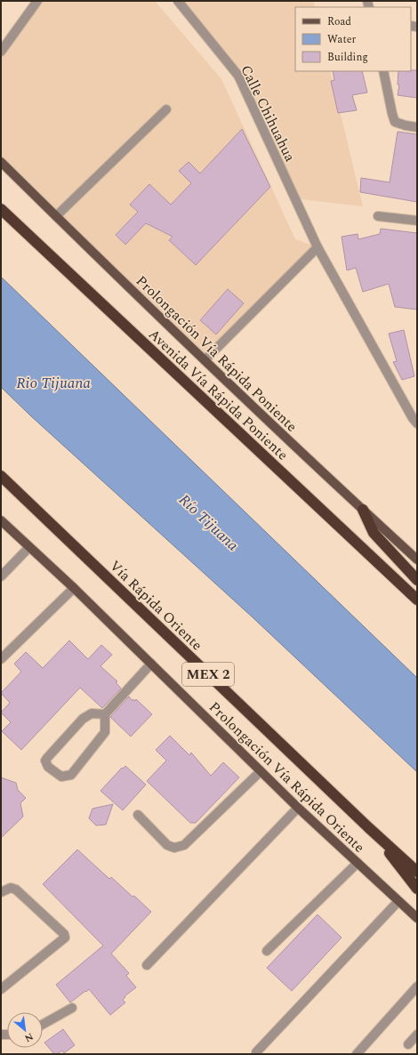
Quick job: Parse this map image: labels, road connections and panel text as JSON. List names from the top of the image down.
{
  "streets": {
    "highway": ["Avenida Vía Rápida Poniente", "Vía Rápida Oriente", "MEX 2"],
    "main road": ["Prolongación Vía Rápida Poniente", "Prolongación Vía Rápida Oriente"],
    "street": ["Calle Chihuahua"]
  },
  "water": ["Rio Tijuana", "Río Tijuana"],
  "legend": ["Road", "Water", "Building"],
  "north": "bottom right"
}
